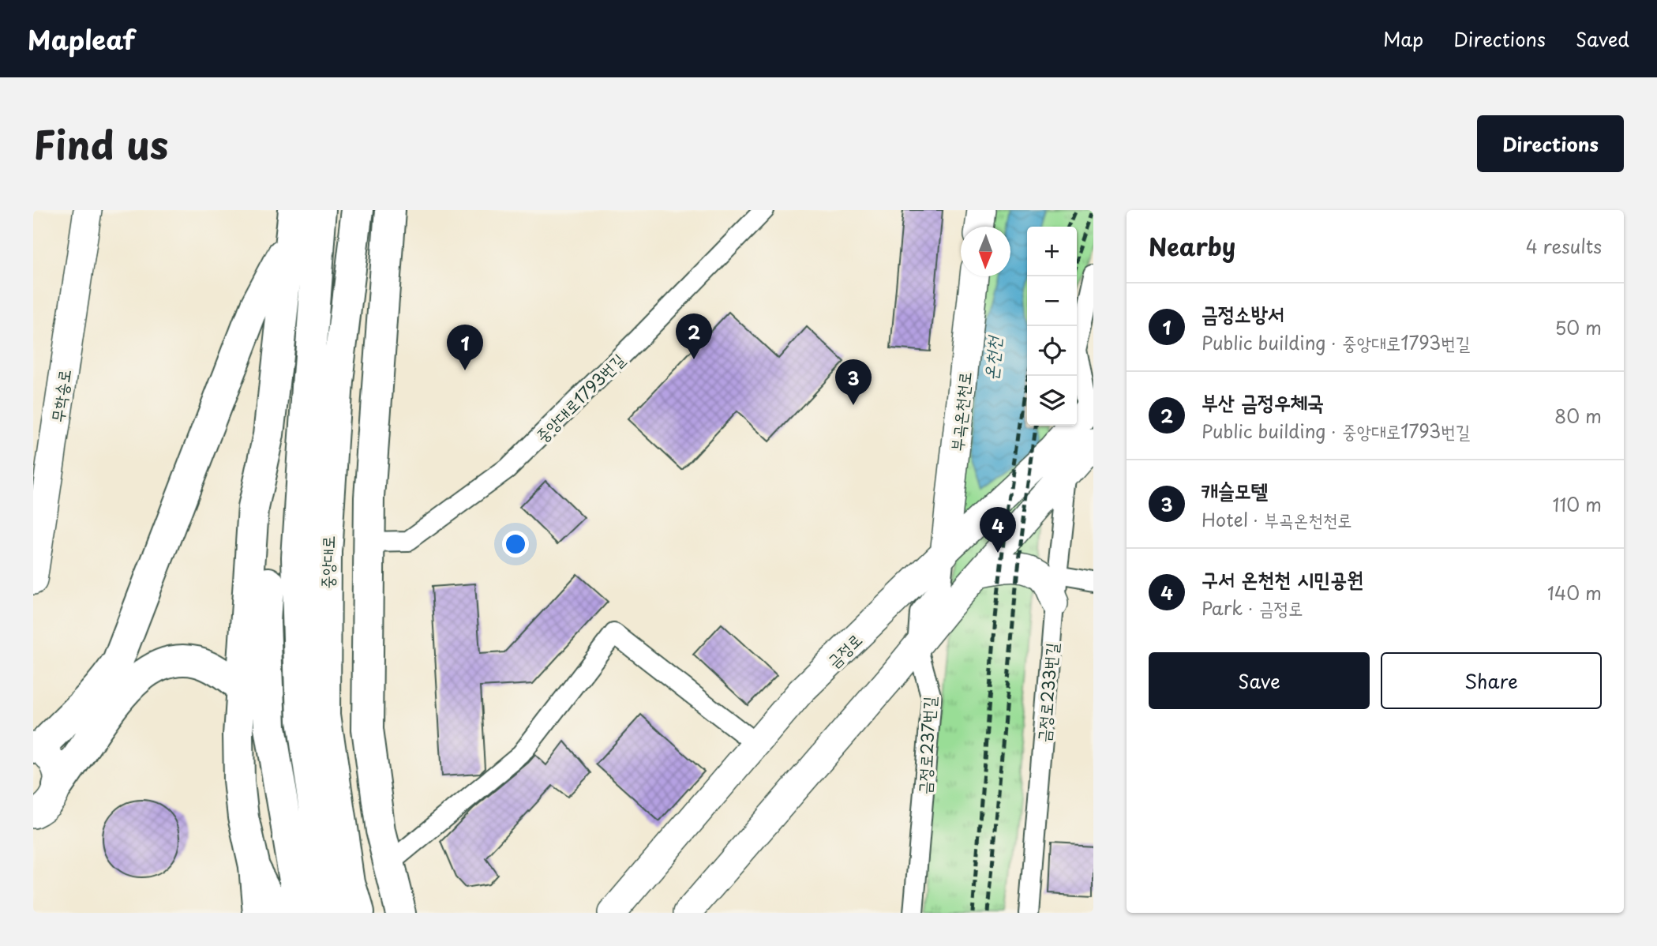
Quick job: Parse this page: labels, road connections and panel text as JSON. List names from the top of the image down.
{
  "streets": {
    "main road": [
      "무학송로",
      "부곡온천천로",
      "중앙대로",
      "금정로"
    ],
    "street": ["중앙대로1793번길", "금정로233번길", "금정로237번길"]
  },
  "crossings": [
    ["부곡온천천로", "금정로"],
    ["부곡온천천로", "금정로237번길"],
    ["금정로", "금정로233번길"],
    ["금정로", "금정로237번길"]
  ],
  "water": ["온천천"],
  "north": "bottom",
  "page": {
    "header": "Mapleaf",
    "nav": ["Map", "Directions", "Saved"],
    "title": "Find us",
    "buttons": [
      "Directions",
      ["Save", "Share"]
    ],
    "heading": ["Nearby", "4 results"],
    "map_buttons": ["+", "−"],
    "list": [
      {
        "mark": "1",
        "name": "금정소방서",
        "note": "Public building · 중앙대로1793번길",
        "value": "50 m"
      },
      {
        "mark": "2",
        "name": "부산 금정우체국",
        "note": "Public building · 중앙대로1793번길",
        "value": "80 m"
      },
      {
        "mark": "3",
        "name": "캐슬모텔",
        "note": "Hotel · 부곡온천천로",
        "value": "110 m"
      },
      {
        "mark": "4",
        "name": "구서 온천천 시민공원",
        "note": "Park · 금정로",
        "value": "140 m"
      }
    ],
    "pins": [
      "2",
      "1",
      "3",
      "4"
    ]
  }
}
